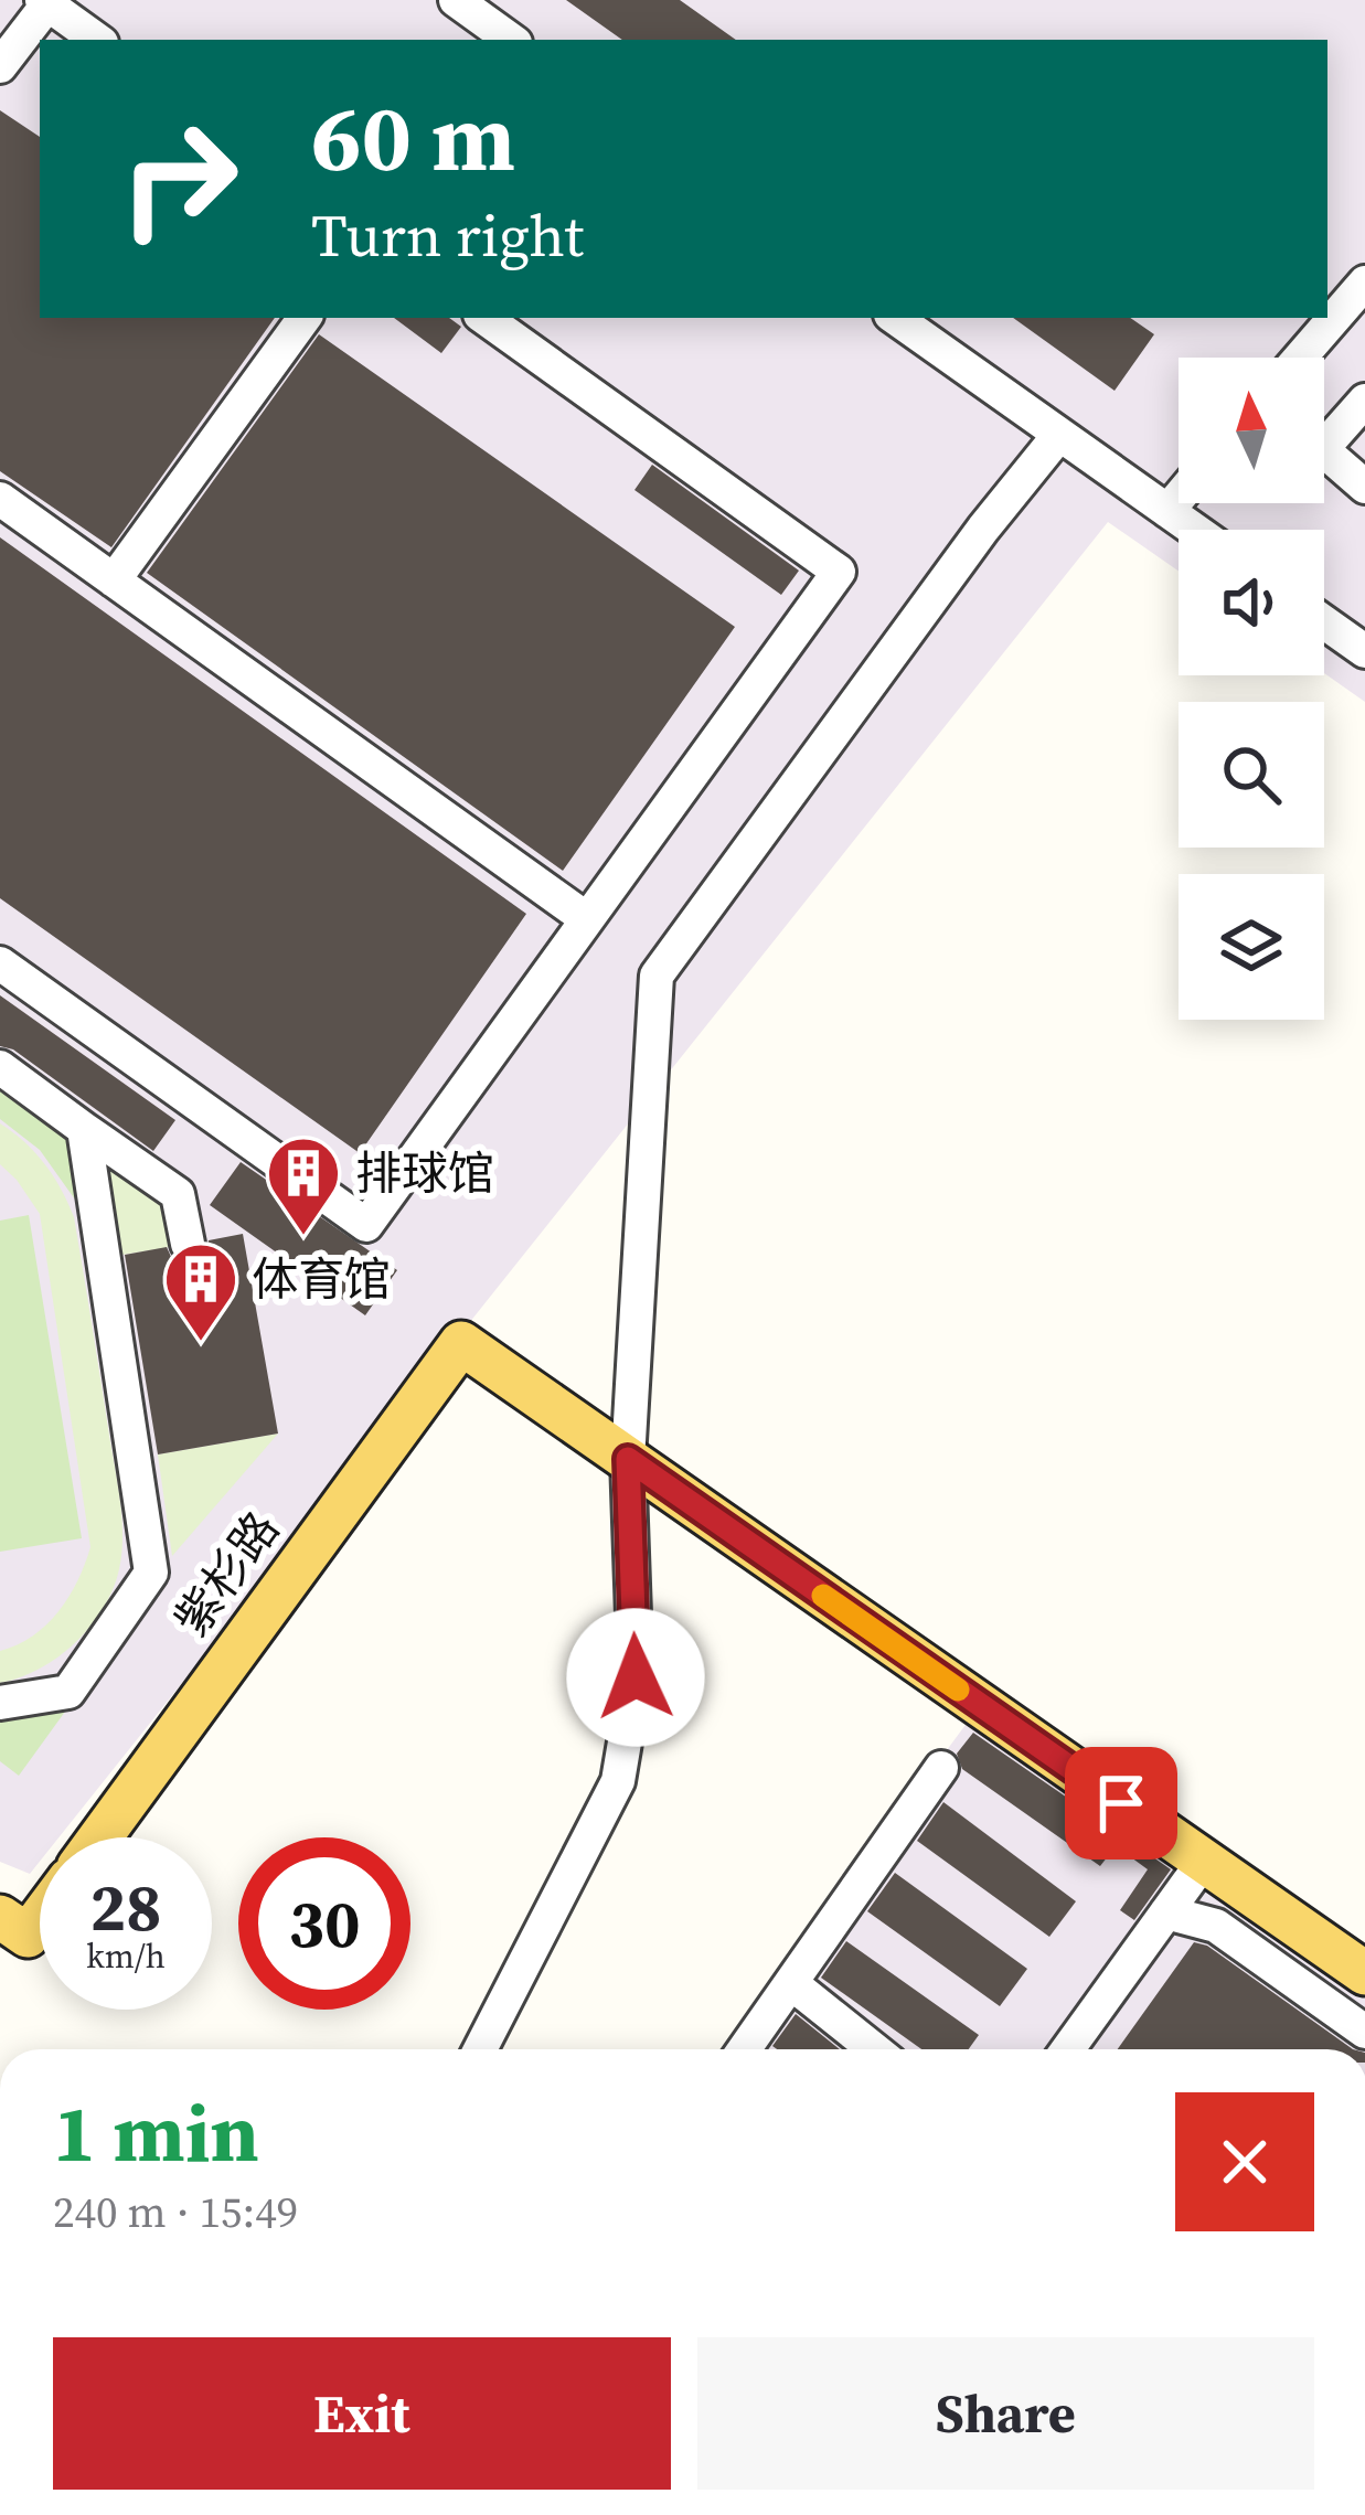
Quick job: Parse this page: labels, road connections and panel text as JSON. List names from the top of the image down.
{
  "streets": {
    "main road": ["紫杉路"]
  },
  "places": {
    "building": ["排球馆", "体育馆"]
  },
  "north": "top",
  "page": {
    "turn": ["60 m", "Turn right"],
    "speed": "28 km/h",
    "limit": "30",
    "heading": ["1 min", "240 m · 15:49"],
    "buttons": ["Exit", "Share"]
  }
}
